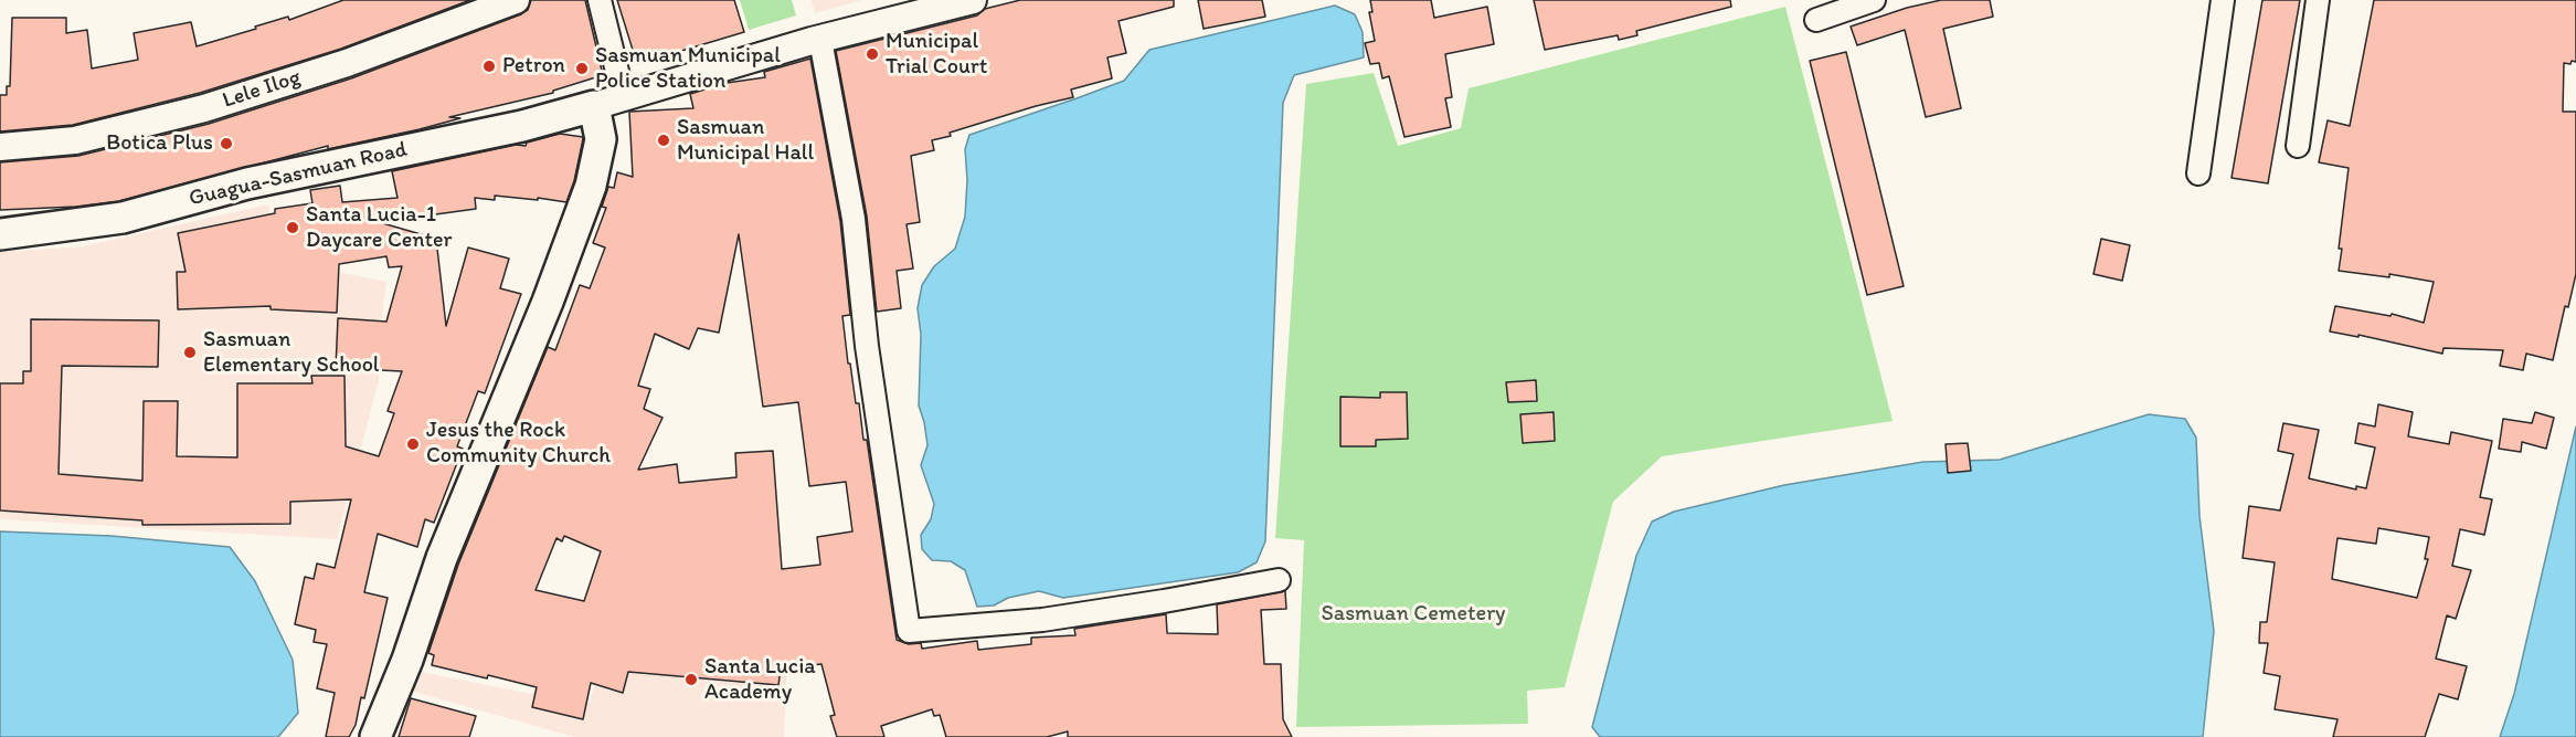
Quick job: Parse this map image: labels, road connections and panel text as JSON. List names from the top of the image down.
{
  "streets": {
    "main road": ["Guagua-Sasmuan Road"],
    "street": ["Lele Ilog"]
  },
  "parks": ["Sasmuan Cemetery"],
  "places": [
    "Municipal Trial Court",
    "Petron",
    "Sasmuan Municipal Police Station",
    "Sasmuan Municipal Hall",
    "Botica Plus",
    "Santa Lucia-1 Daycare Center",
    "Sasmuan Elementary School",
    "Jesus the Rock Community Church",
    "Santa Lucia Academy"
  ]
}
